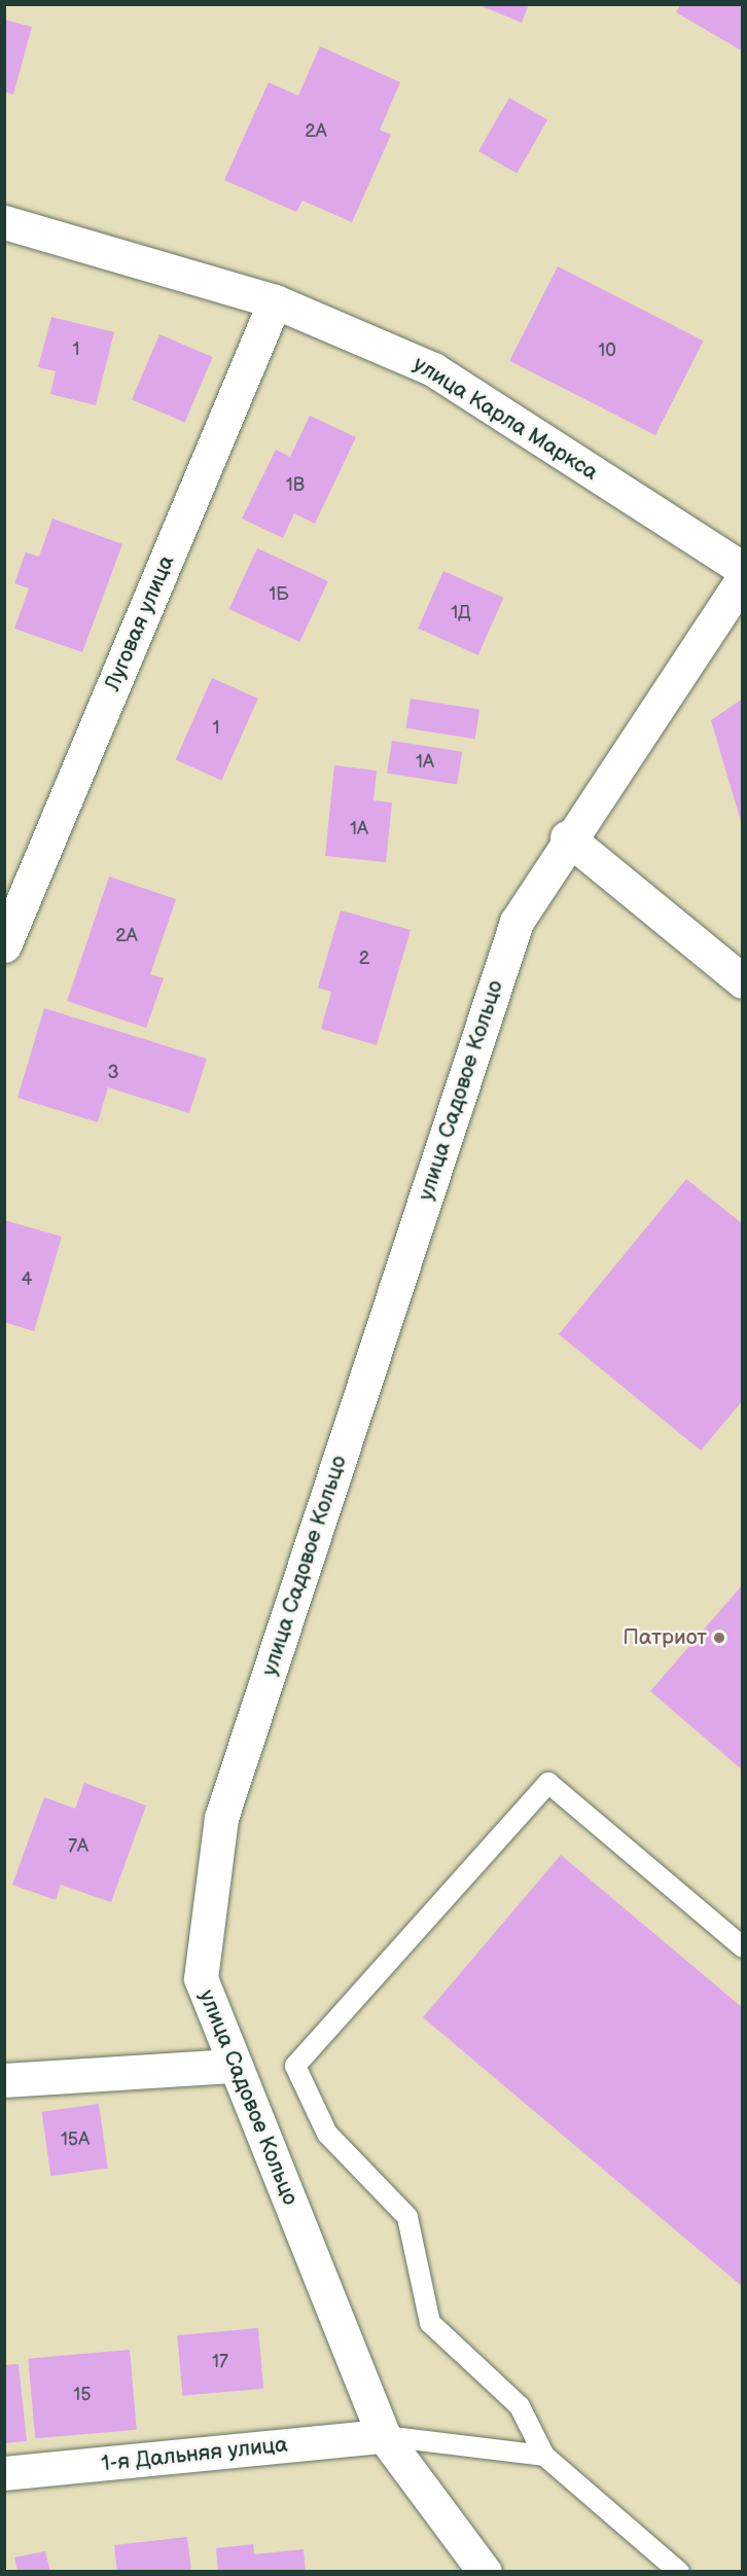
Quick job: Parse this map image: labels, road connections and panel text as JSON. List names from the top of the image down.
{
  "streets": {
    "street": [
      "улица Карла Маркса",
      "Луговая улица",
      "улица Садовое Кольцо",
      "1-я Дальняя улица"
    ]
  },
  "crossings": [
    ["улица Карла Маркса", "Луговая улица"],
    ["улица Садовое Кольцо", "1-я Дальняя улица"]
  ],
  "places": ["Патриот"],
  "house_numbers": [
    "2А",
    "1",
    "10",
    "1В",
    "1Б",
    "1Д",
    "1",
    "1А",
    "1А",
    "2А",
    "2",
    "3",
    "4",
    "7А",
    "15А",
    "17",
    "15"
  ]
}
